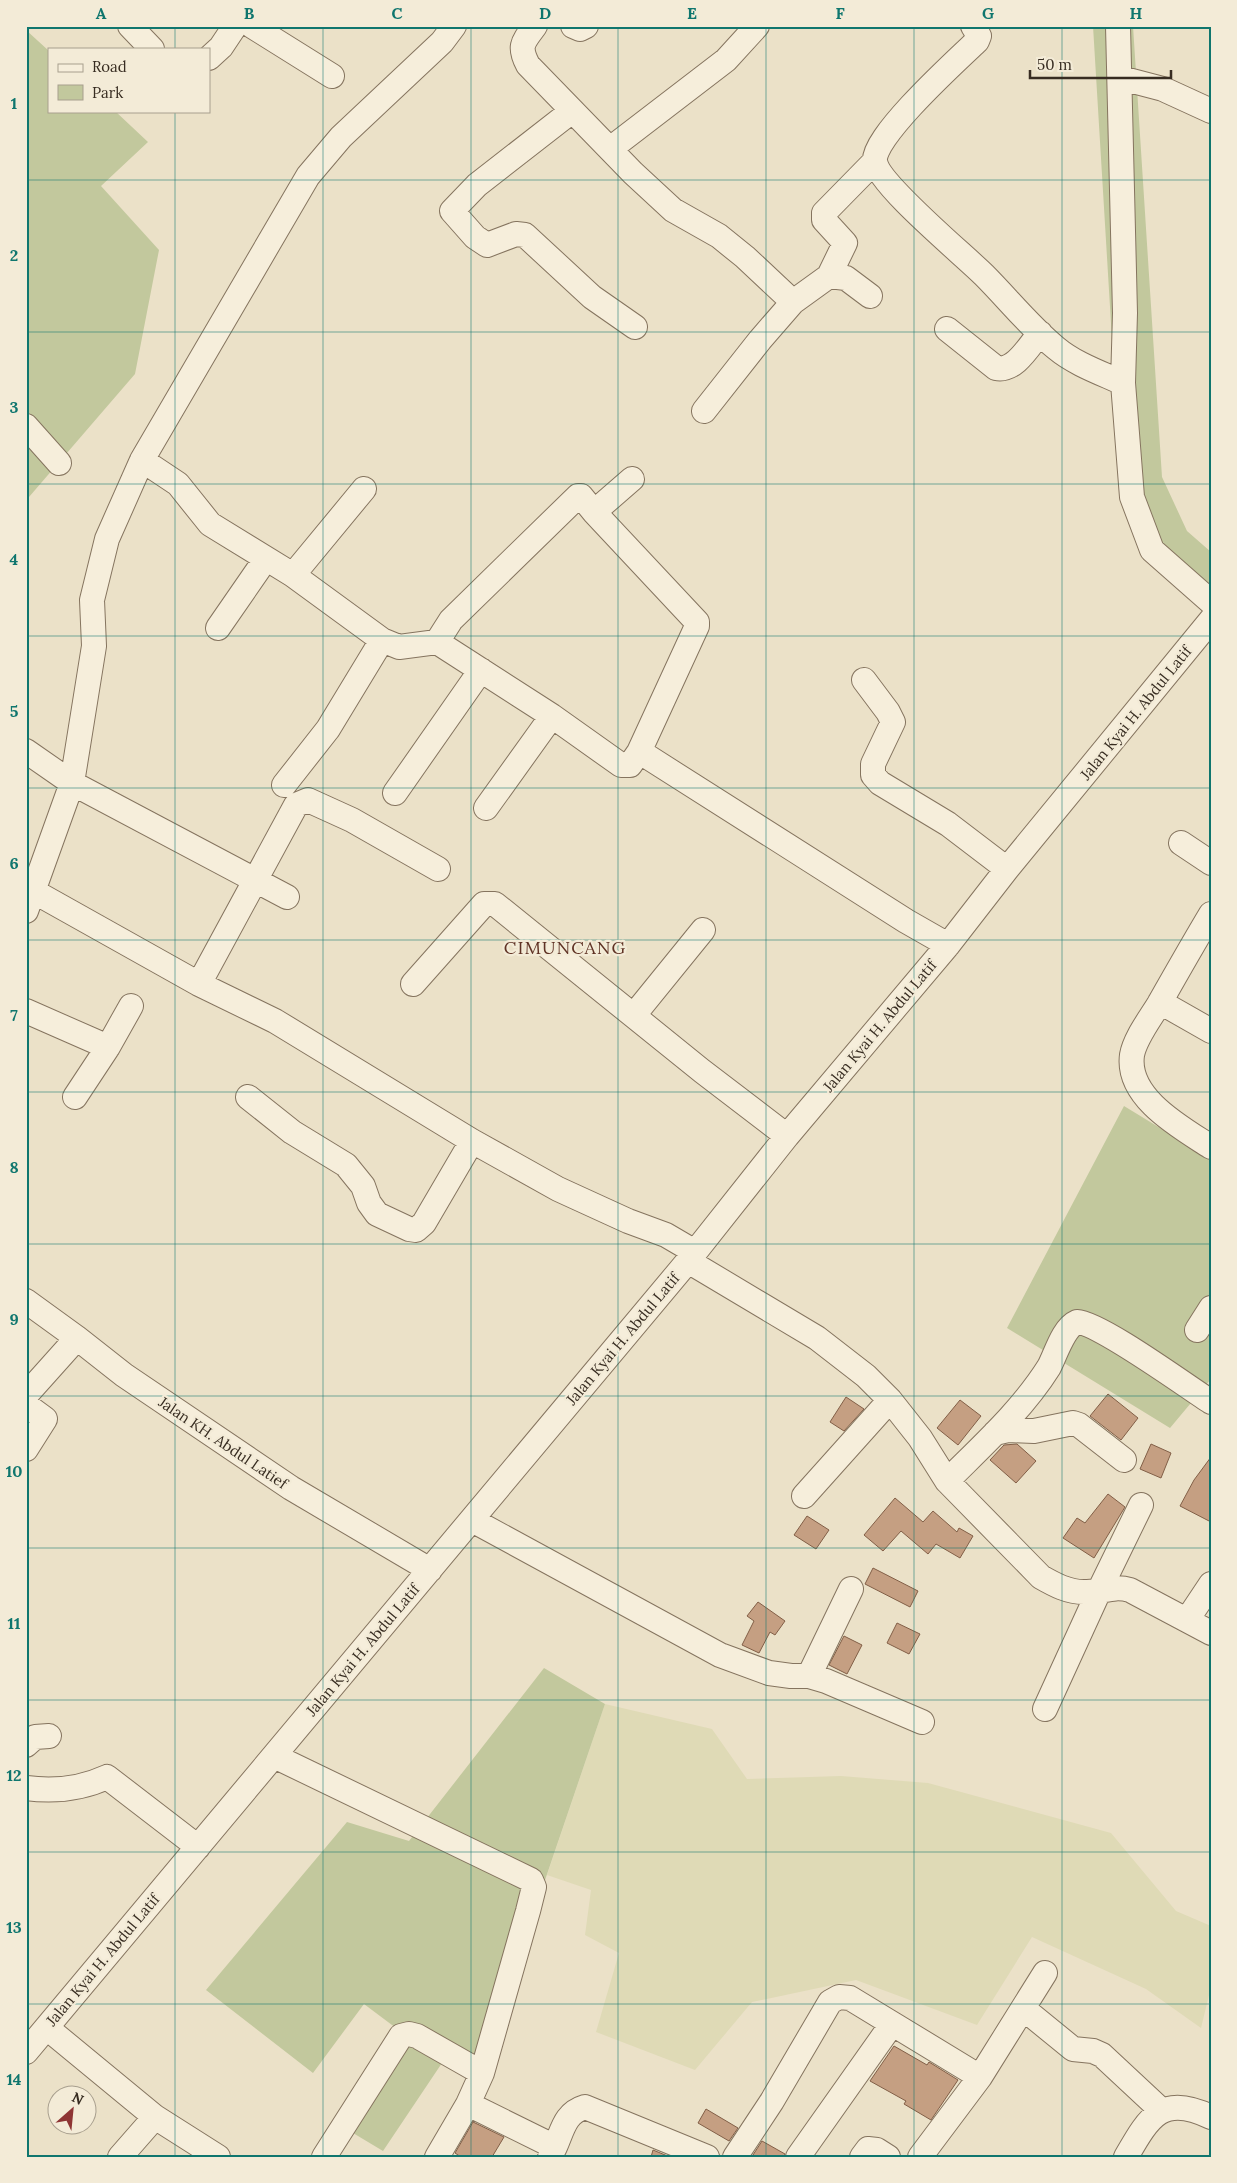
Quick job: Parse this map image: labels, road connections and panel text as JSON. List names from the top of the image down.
{
  "streets": {
    "street": ["Jalan Kyai H. Abdul Latif", "Jalan KH. Abdul Latief"]
  },
  "crossings": [
    ["Jalan Kyai H. Abdul Latif", "Jalan KH. Abdul Latief"]
  ],
  "districts": ["CIMUNCANG"],
  "legend": ["Road", "Park"],
  "scale_bar": "50 m",
  "north": "top right",
  "grid": {
    "columns": [
      "A",
      "B",
      "C",
      "D",
      "E",
      "F",
      "G",
      "H"
    ],
    "rows": [
      "1",
      "2",
      "3",
      "4",
      "5",
      "6",
      "7",
      "8",
      "9",
      "10",
      "11",
      "12",
      "13",
      "14"
    ]
  }
}
